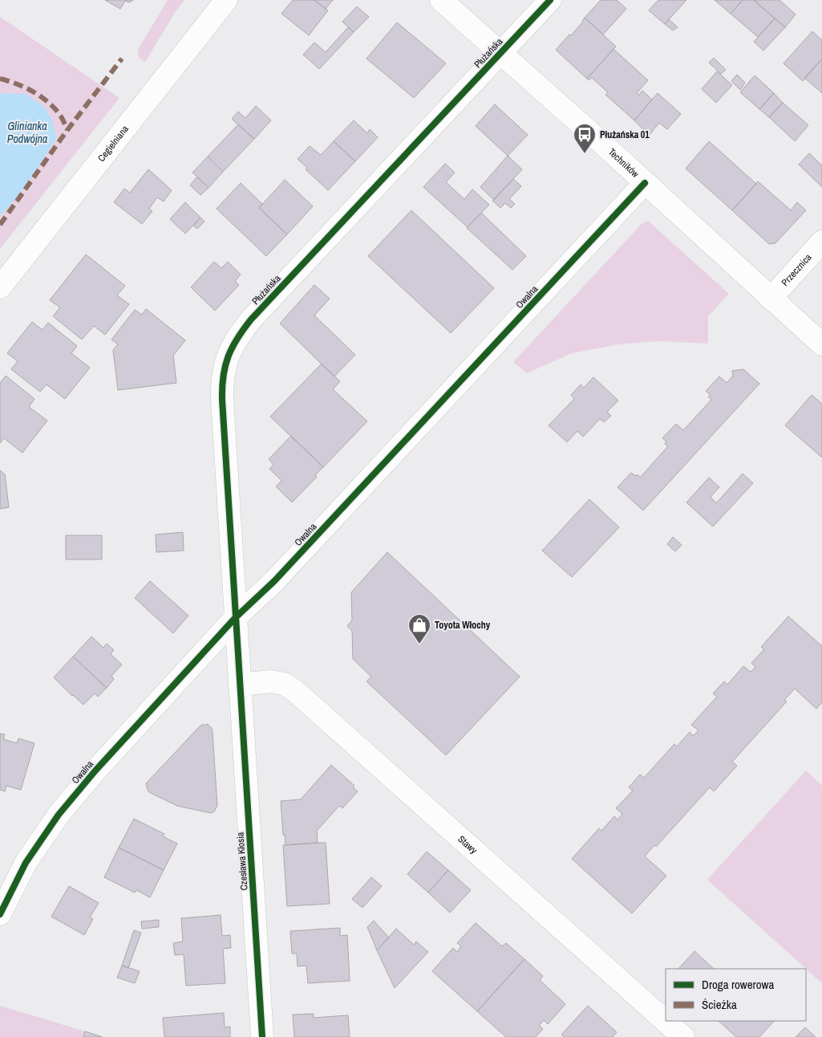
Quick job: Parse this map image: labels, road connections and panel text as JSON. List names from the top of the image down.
{
  "streets": {
    "street": [
      "Płużańska",
      "Cegielniana",
      "Techników",
      "Przecznica",
      "Owalna",
      "Stawy",
      "Czesława Kłosia"
    ]
  },
  "crossings": [
    ["Płużańska", "Techników"],
    ["Płużańska", "Owalna"],
    ["Płużańska", "Stawy"],
    ["Płużańska", "Czesława Kłosia"],
    ["Techników", "Przecznica"],
    ["Techników", "Owalna"],
    ["Stawy", "Czesława Kłosia"]
  ],
  "water": ["Glinianka Podwójna"],
  "places": {
    "bus stop": ["Płużańska 01"],
    "shop": ["Toyota Włochy"]
  },
  "legend": ["Droga rowerowa", "Ścieżka"]
}
